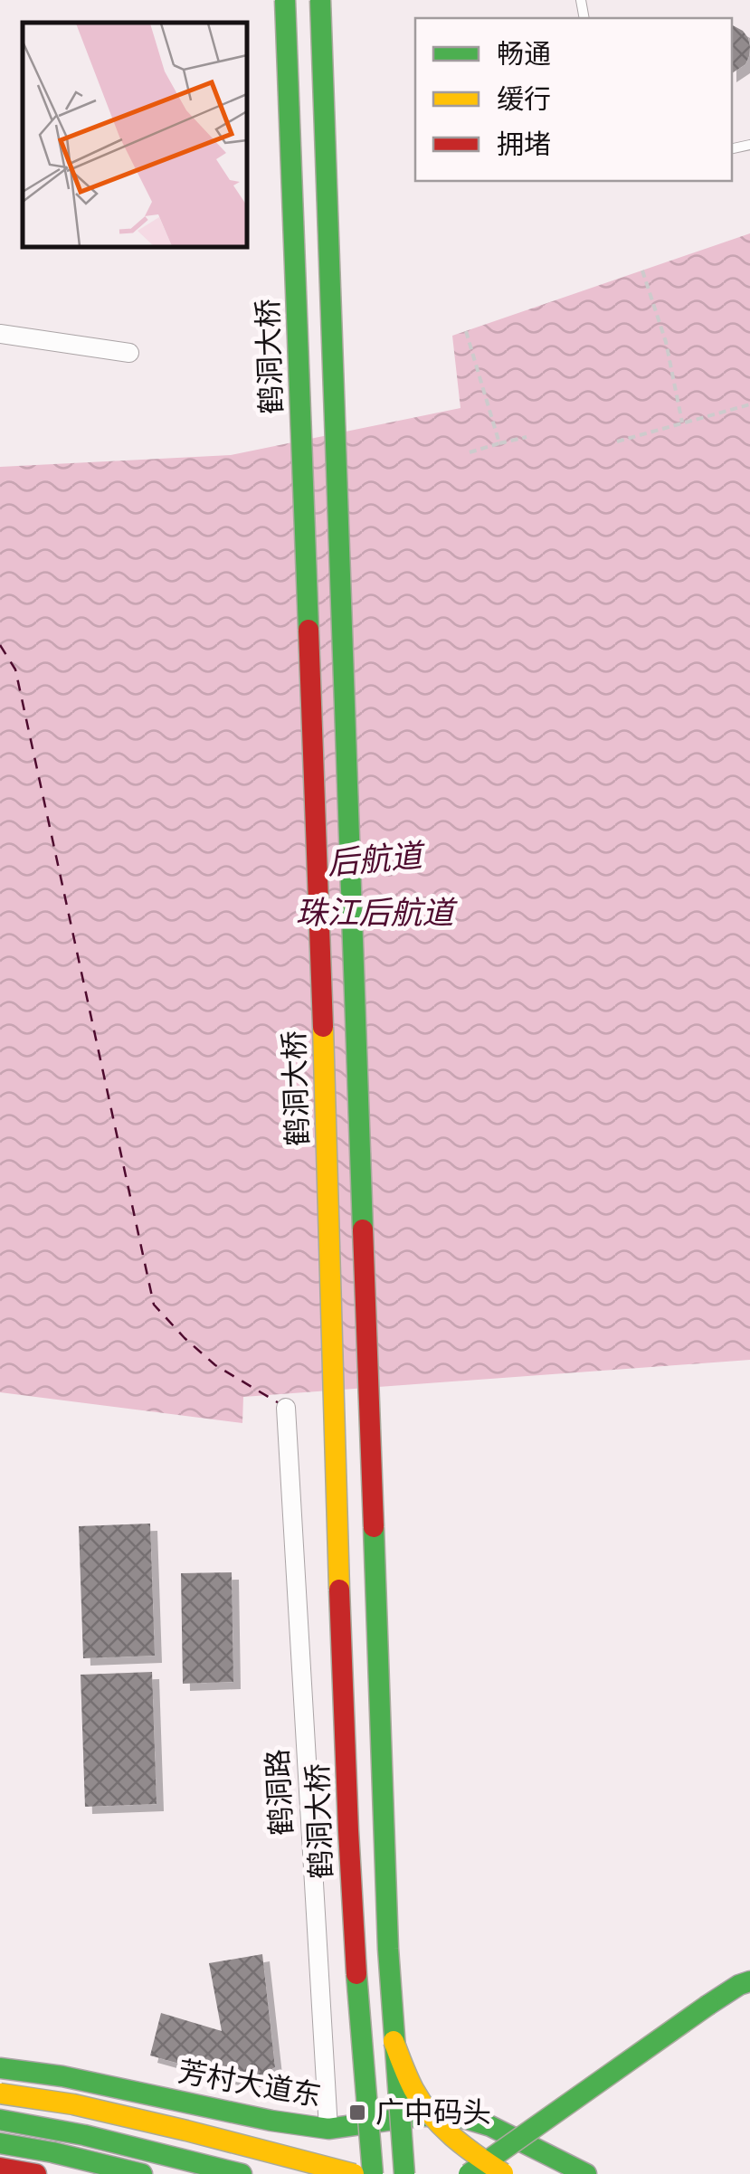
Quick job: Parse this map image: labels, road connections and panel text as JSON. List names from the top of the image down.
{
  "streets": {
    "main road": ["鹤洞大桥", "鹤洞路", "芳村大道东"]
  },
  "crossings": [
    ["鹤洞路", "芳村大道东"]
  ],
  "water": ["后航道", "珠江后航道"],
  "places": {
    "transit": ["广中码头"]
  },
  "legend": ["畅通", "缓行", "拥堵"]
}
